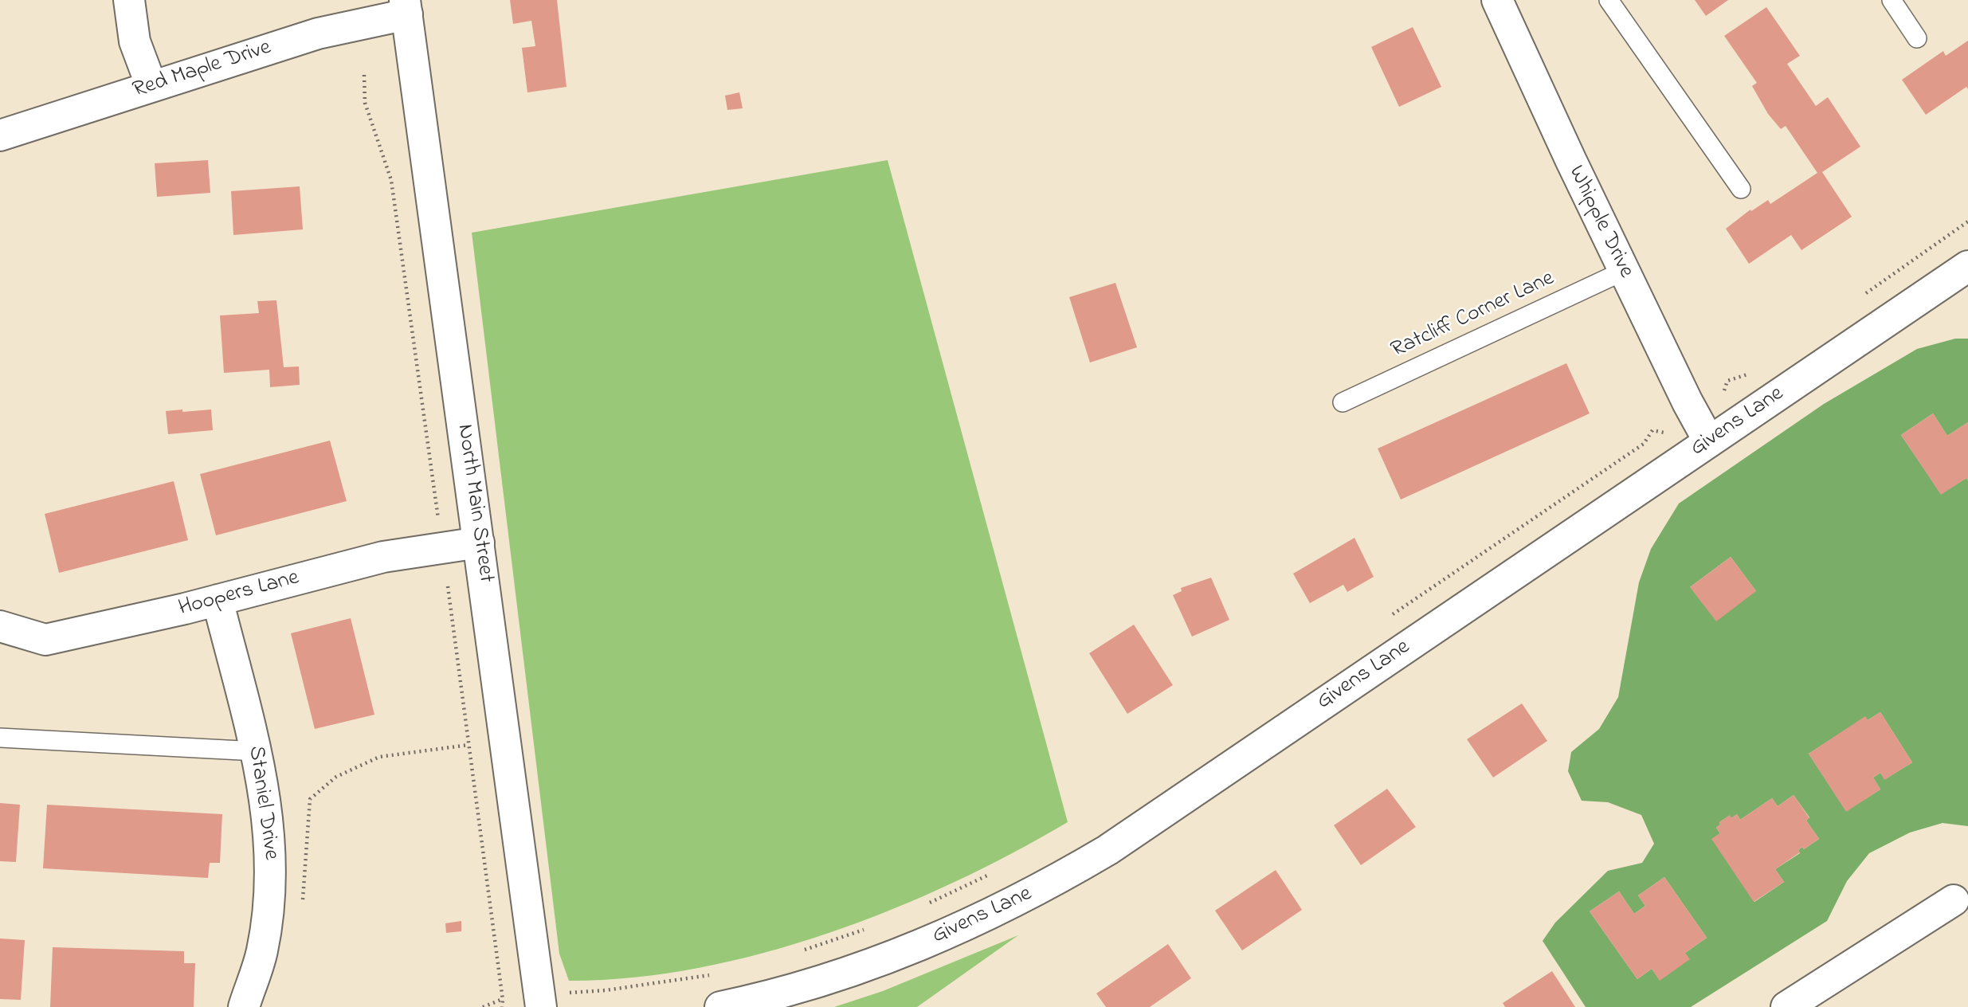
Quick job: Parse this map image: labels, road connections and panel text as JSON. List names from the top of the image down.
{
  "streets": {
    "street": [
      "Red Maple Drive",
      "Whipple Drive",
      "Givens Lane",
      "North Main Street",
      "Hoopers Lane",
      "Staniel Drive"
    ],
    "lane": ["Ratcliff Corner Lane"]
  },
  "crossings": [
    ["Red Maple Drive", "North Main Street"],
    ["Whipple Drive", "Ratcliff Corner Lane"],
    ["Whipple Drive", "Givens Lane"],
    ["North Main Street", "Hoopers Lane"],
    ["Hoopers Lane", "Staniel Drive"]
  ]
}
